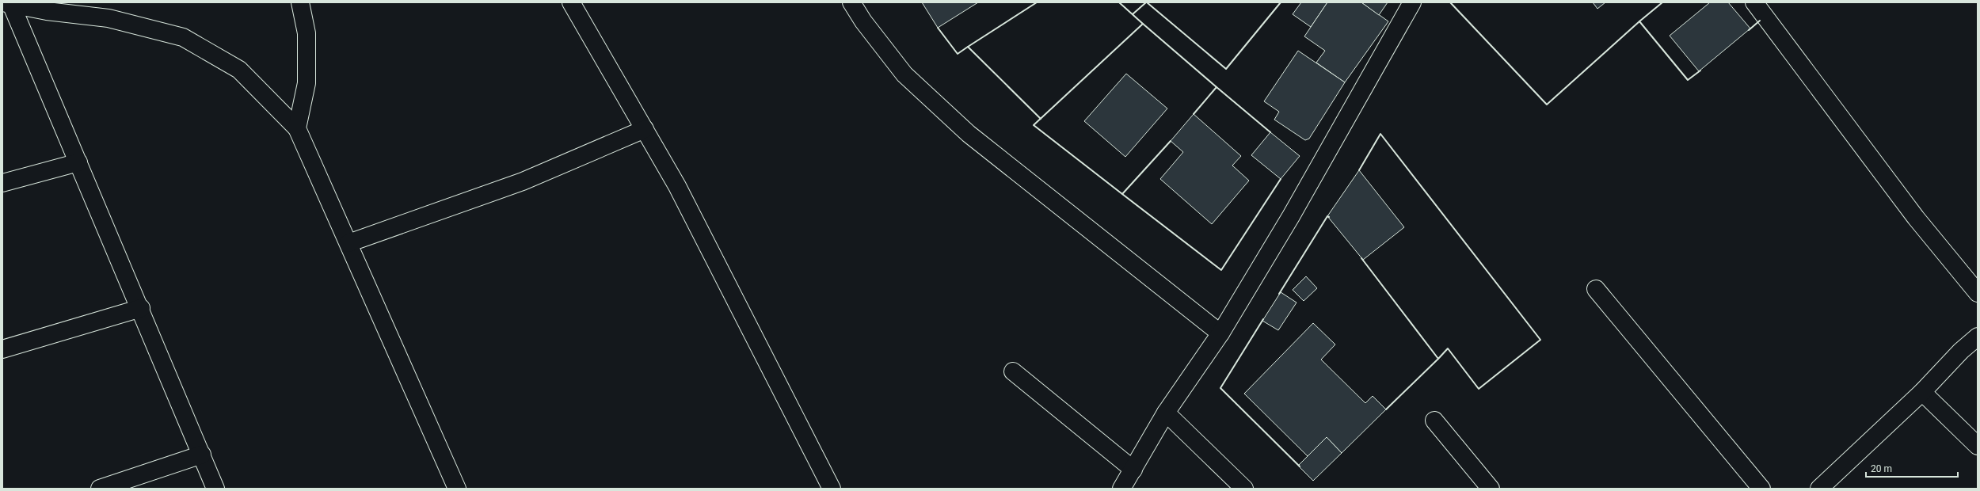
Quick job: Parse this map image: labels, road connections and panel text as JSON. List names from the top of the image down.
{
  "scale_bar": "20 m"
}
